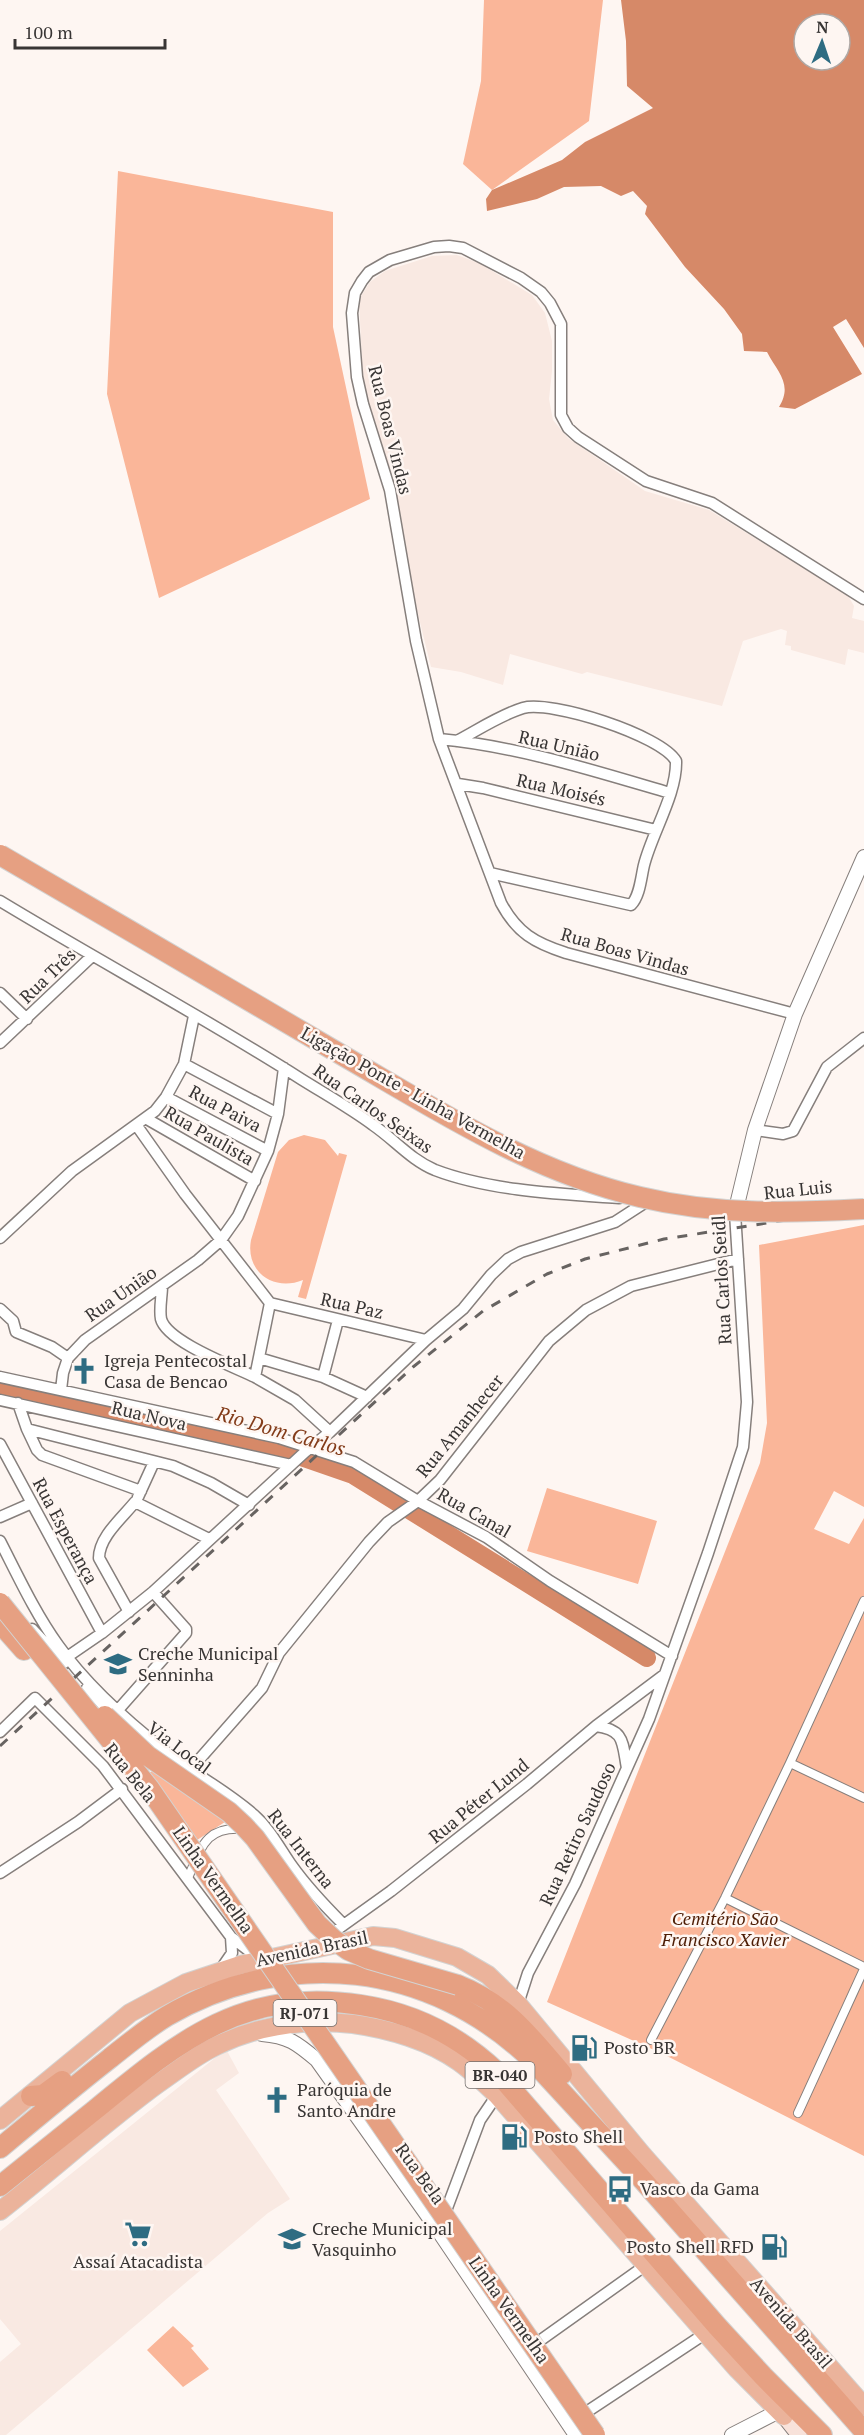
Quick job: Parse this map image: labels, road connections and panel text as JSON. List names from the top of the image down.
{
  "streets": {
    "highway": [
      "Ligação Ponte - Linha Vermelha",
      "Linha Vermelha",
      "Avenida Brasil",
      "RJ-071",
      "BR-040"
    ],
    "street": [
      "Rua Boas Vindas",
      "Rua União",
      "Rua Moisés",
      "Rua Três",
      "Rua Paiva",
      "Rua Carlos Seixas",
      "Rua Paulista",
      "Rua Luis",
      "Rua Carlos Seidl",
      "Rua Paz",
      "Rua Nova",
      "Rua Amanhecer",
      "Rua Canal",
      "Rua Esperança",
      "Via Local",
      "Rua Bela",
      "Rua Péter Lund",
      "Rua Retiro Saudoso",
      "Rua Interna"
    ]
  },
  "crossings": [
    ["Rua Boas Vindas", "Rua União"],
    ["Rua Boas Vindas", "Rua Moisés"],
    ["Rua Boas Vindas", "Rua Carlos Seidl"],
    ["Rua União", "Rua Paiva"],
    ["Rua União", "Rua Carlos Seixas"],
    ["Rua União", "Rua Paulista"],
    ["Rua Três", "Rua Carlos Seixas"],
    ["Rua Carlos Seixas", "Rua Luis"],
    ["Rua Carlos Seixas", "Rua Carlos Seidl"],
    ["Rua Luis", "Rua Carlos Seidl"],
    ["Rua Carlos Seidl", "Rua Amanhecer"],
    ["Rua Carlos Seidl", "Rua Canal"],
    ["Rua Carlos Seidl", "Rua Péter Lund"],
    ["Rua Carlos Seidl", "Rua Retiro Saudoso"],
    ["Rua Amanhecer", "Rua Canal"],
    ["Rua Amanhecer", "Rua Interna"],
    ["Via Local", "Rua Péter Lund"],
    ["Via Local", "Rua Interna"],
    ["Rua Bela", "Linha Vermelha"],
    ["Rua Bela", "Avenida Brasil"],
    ["Rua Péter Lund", "Rua Retiro Saudoso"],
    ["Rua Péter Lund", "Rua Interna"],
    ["Rua Péter Lund", "Avenida Brasil"],
    ["Rua Retiro Saudoso", "Avenida Brasil"]
  ],
  "water": ["Rio Dom Carlos"],
  "parks": ["Cemitério São Francisco Xavier"],
  "places": {
    "church": ["Igreja Pentecostal Casa de Bencao", "Paróquia de Santo Andre"],
    "school or university": ["Creche Municipal Senninha", "Creche Municipal Vasquinho"],
    "fuel station": ["Posto BR", "Posto Shell", "Posto Shell RFD"],
    "bus stop": ["Vasco da Gama"],
    "supermarket": ["Assaí Atacadista"]
  },
  "scale_bar": "100 m",
  "north": "top"
}
